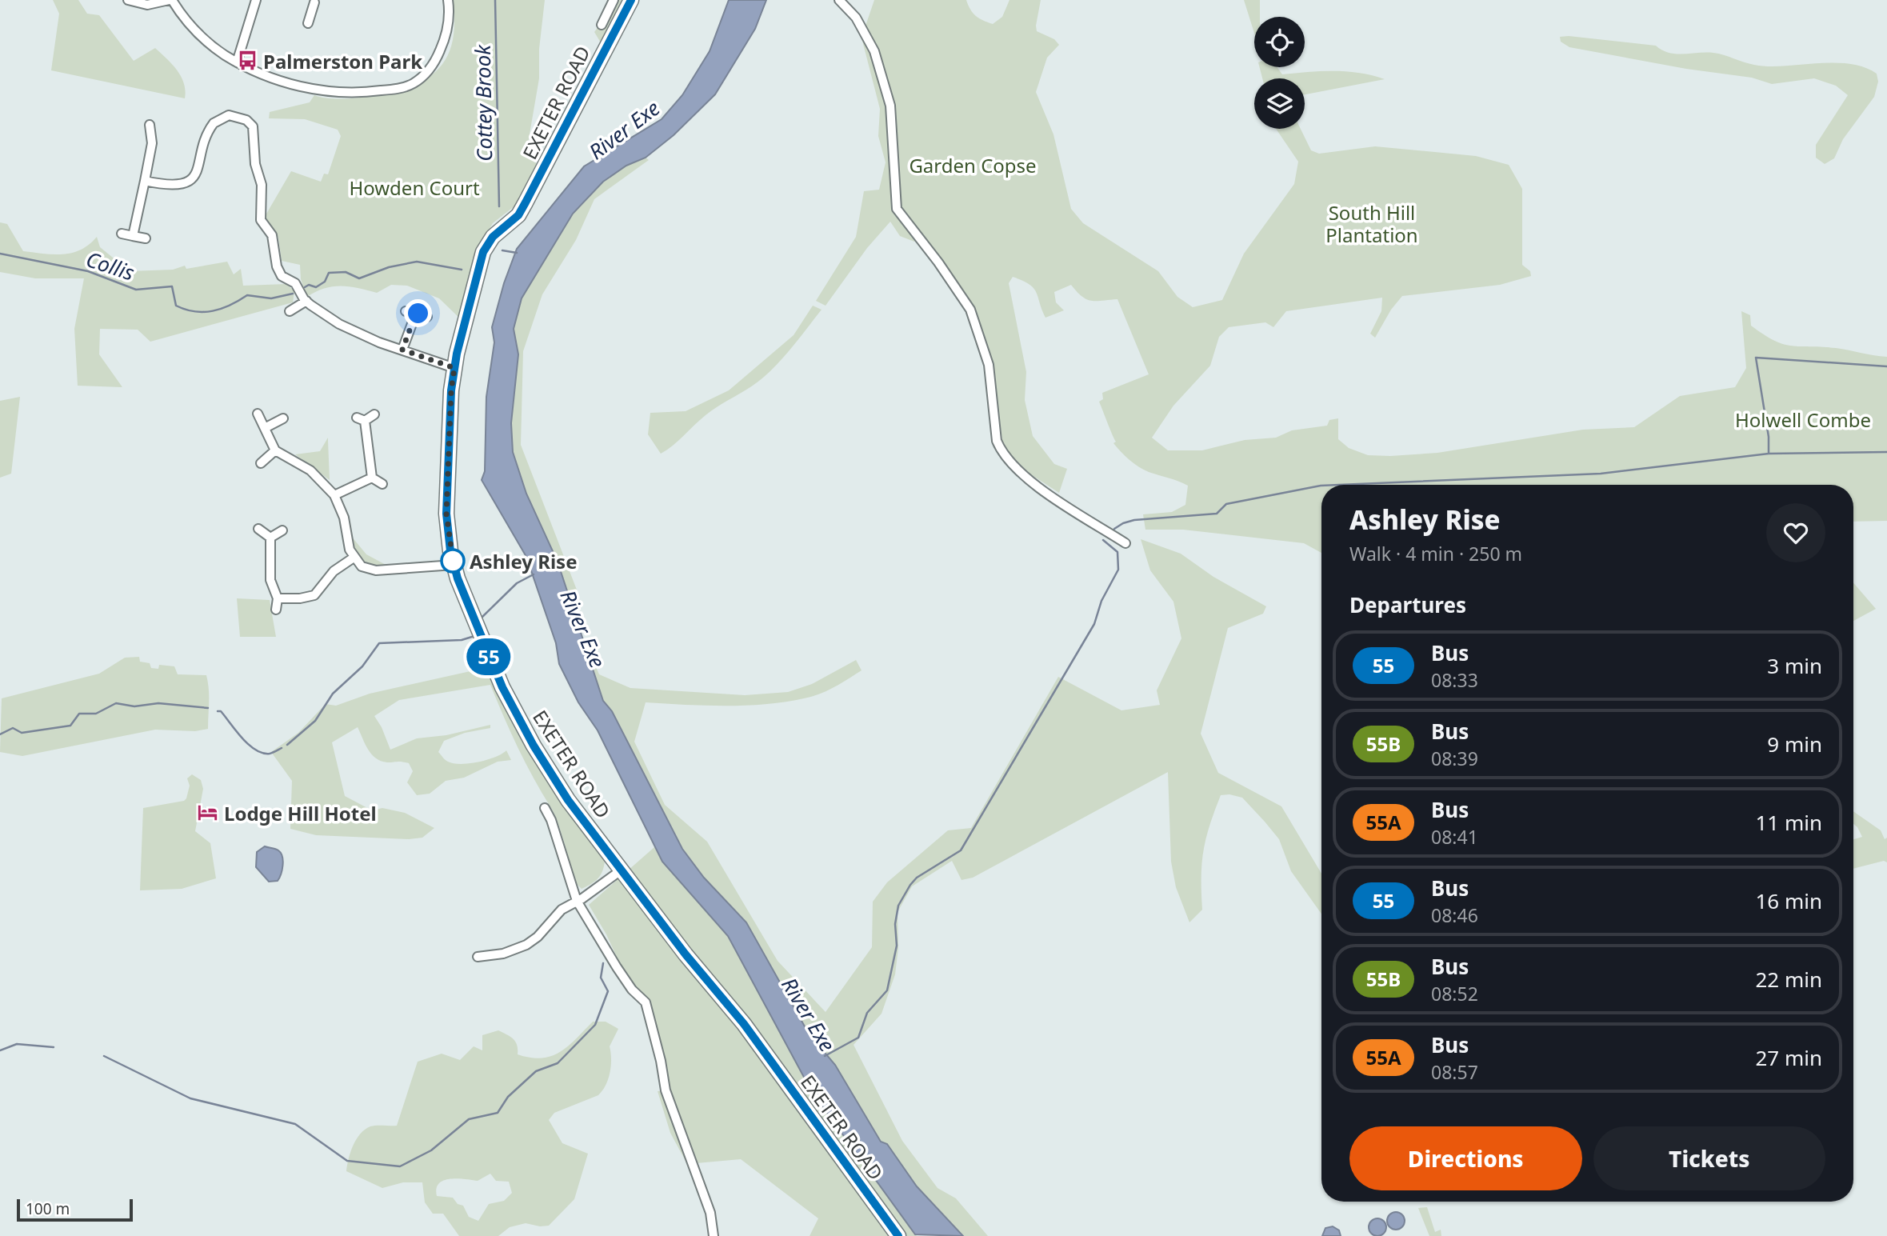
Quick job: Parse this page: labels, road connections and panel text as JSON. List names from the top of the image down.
{
  "streets": {
    "main road": ["EXETER ROAD"]
  },
  "water": ["Cottey Brook", "River Exe", "Collis"],
  "parks": [
    "Garden Copse",
    "Howden Court",
    "South Hill Plantation",
    "Holwell Combe"
  ],
  "places": {
    "bus stop": ["Palmerston Park"],
    "other": ["Ashley Rise"],
    "hotel": ["Lodge Hill Hotel"]
  },
  "lines": ["bus line 55"],
  "scale_bar": "100 m",
  "page": {
    "on_map": "55",
    "heading": [
      ["Ashley Rise", "Walk · 4 min · 250 m"],
      "Departures"
    ],
    "list": [
      {
        "mark": "55",
        "name": "Bus",
        "note": "08:33",
        "value": "3 min"
      },
      {
        "mark": "55B",
        "name": "Bus",
        "note": "08:39",
        "value": "9 min"
      },
      {
        "mark": "55A",
        "name": "Bus",
        "note": "08:41",
        "value": "11 min"
      },
      {
        "mark": "55",
        "name": "Bus",
        "note": "08:46",
        "value": "16 min"
      },
      {
        "mark": "55B",
        "name": "Bus",
        "note": "08:52",
        "value": "22 min"
      },
      {
        "mark": "55A",
        "name": "Bus",
        "note": "08:57",
        "value": "27 min"
      }
    ],
    "buttons": ["Directions", "Tickets"],
    "scale": "100 m"
  }
}
